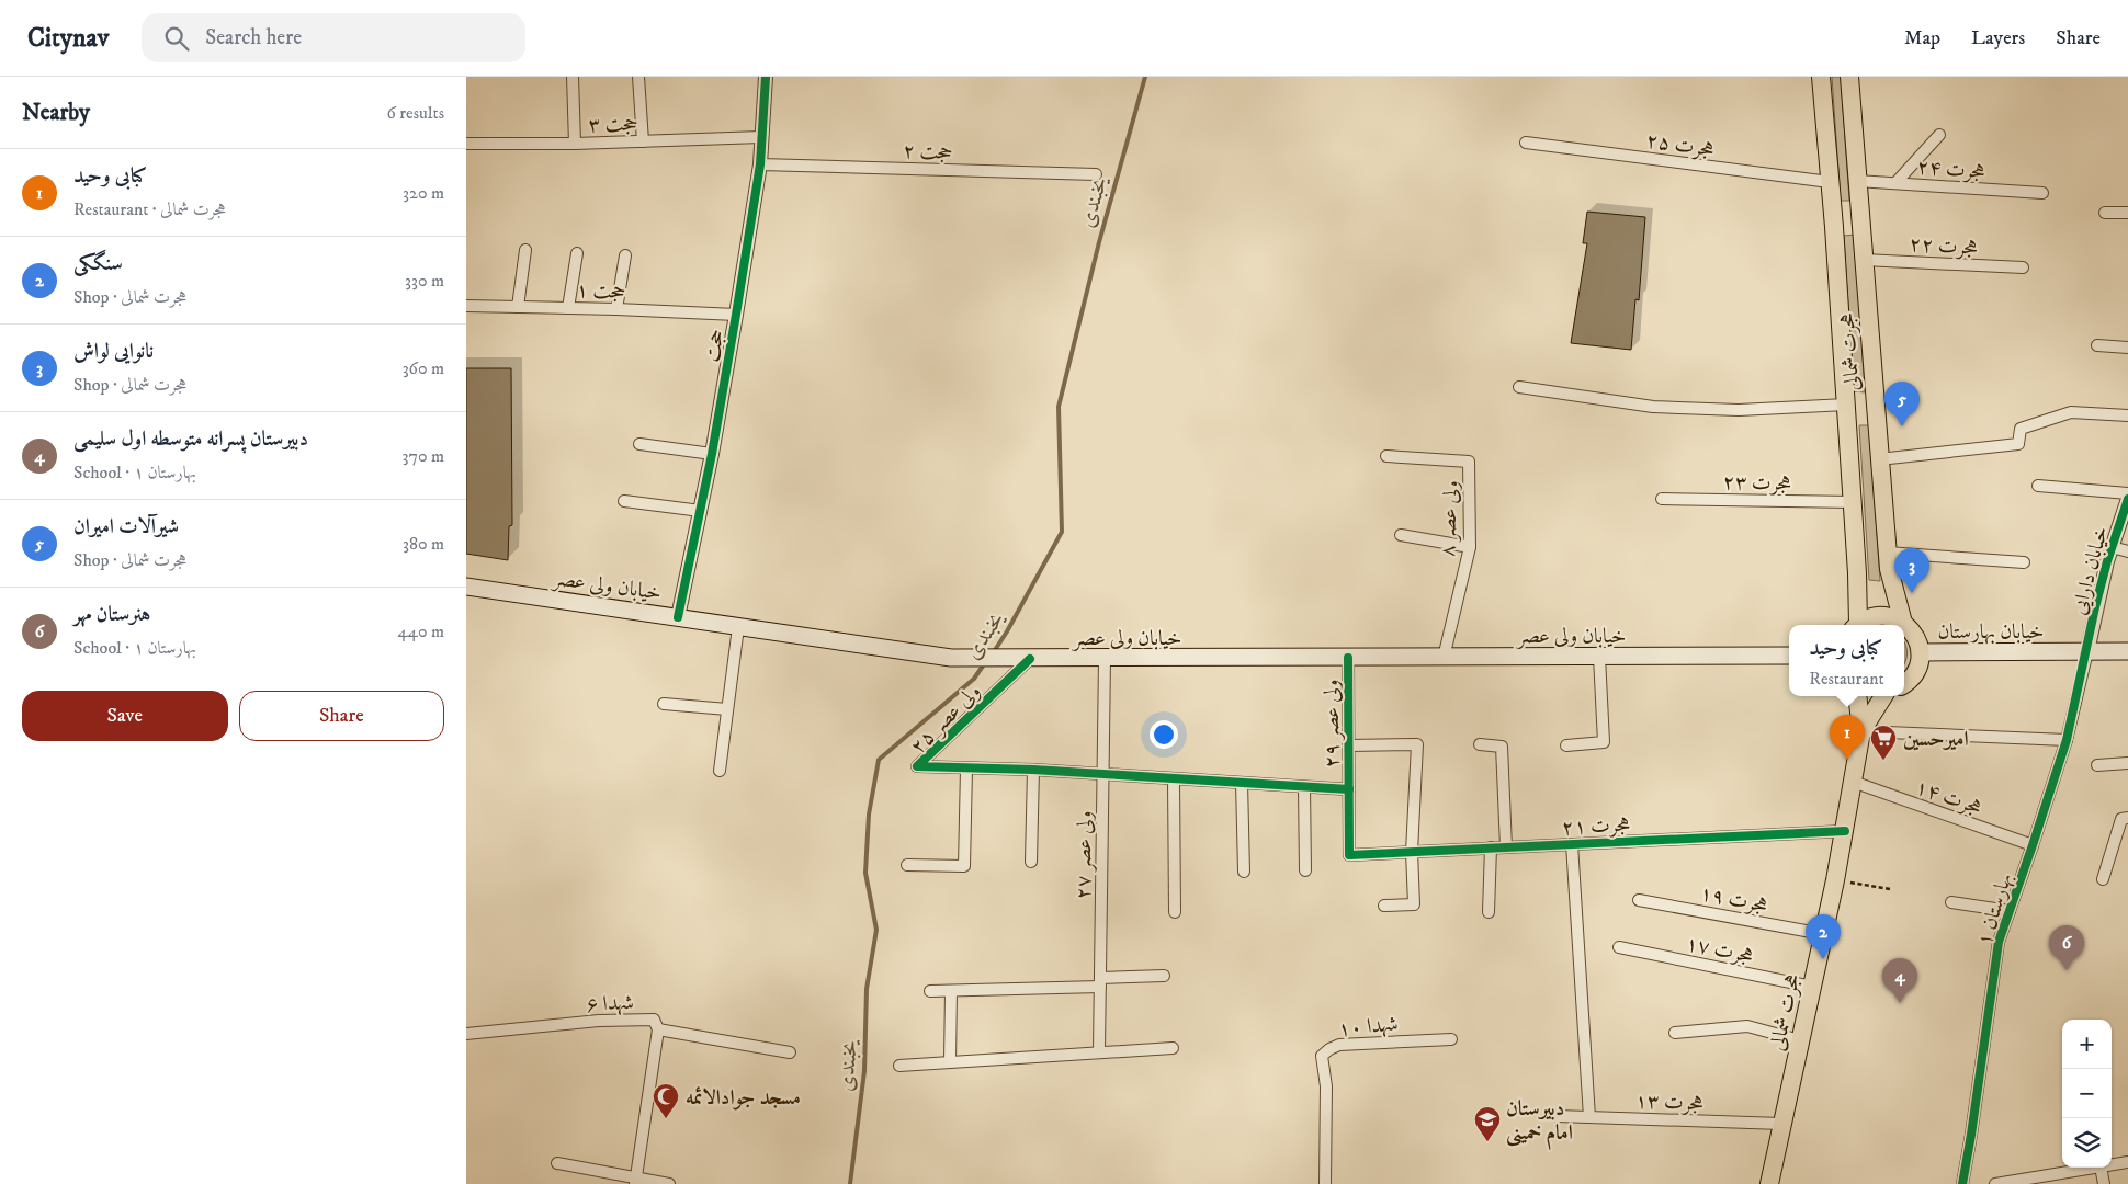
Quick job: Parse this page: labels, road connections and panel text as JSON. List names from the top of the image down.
{
  "streets": {
    "main road": ["هجرت شمالی", "خیابان ولی عصر", "خیابان بهارستان"],
    "street": [
      "حجت ۳",
      "هجرت ۲۵",
      "حجت ۲",
      "هجرت ۲۴",
      "هجرت ۲۲",
      "حجت ۱",
      "حجت",
      "هجرت ۲۳",
      "ولی عصر ۸",
      "خیابان دارایی",
      "ولی عصر ۲۵",
      "ولی عصر ۲۹",
      "هجرت ۱۴",
      "هجرت ۲۱",
      "ولی عصر ۲۷",
      "هجرت ۱۹",
      "بهارستان ۱",
      "هجرت ۱۷",
      "شهدا ۶",
      "شهدا ۱۰",
      "هجرت ۱۳"
    ]
  },
  "crossings": [
    ["حجت ۳", "حجت"],
    ["هجرت ۲۵", "هجرت شمالی"],
    ["حجت ۲", "حجت"],
    ["هجرت ۲۴", "هجرت شمالی"],
    ["هجرت ۲۲", "هجرت شمالی"],
    ["حجت ۱", "حجت"],
    ["حجت", "خیابان ولی عصر"],
    ["هجرت شمالی", "هجرت ۲۳"],
    ["هجرت شمالی", "خیابان بهارستان"],
    ["هجرت شمالی", "هجرت ۱۴"],
    ["هجرت شمالی", "هجرت ۲۱"],
    ["هجرت شمالی", "هجرت ۱۹"],
    ["هجرت شمالی", "هجرت ۱۷"],
    ["هجرت شمالی", "هجرت ۱۳"],
    ["ولی عصر ۸", "خیابان ولی عصر"],
    ["خیابان دارایی", "خیابان بهارستان"],
    ["خیابان دارایی", "بهارستان ۱"],
    ["خیابان ولی عصر", "ولی عصر ۲۵"],
    ["خیابان ولی عصر", "ولی عصر ۲۹"],
    ["خیابان ولی عصر", "ولی عصر ۲۷"],
    ["خیابان بهارستان", "بهارستان ۱"],
    ["ولی عصر ۲۵", "ولی عصر ۲۹"],
    ["ولی عصر ۲۵", "ولی عصر ۲۷"],
    ["ولی عصر ۲۹", "هجرت ۲۱"],
    ["هجرت ۱۴", "بهارستان ۱"]
  ],
  "water": ["یخبندی"],
  "places": {
    "supermarket": ["امیرحسین"],
    "mosque": ["مسجد جوادالائمه"],
    "school or university": ["دبیرستان امام خمینی"]
  },
  "page": {
    "header": "Citynav",
    "search": "Search here",
    "nav": ["Map", "Layers", "Share"],
    "heading": ["Nearby", "6 results"],
    "list": [
      {
        "mark": "1",
        "name": "کبابی وحید",
        "note": "Restaurant · هجرت شمالی",
        "value": "320 m"
      },
      {
        "mark": "2",
        "name": "سنگکی",
        "note": "Shop · هجرت شمالی",
        "value": "330 m"
      },
      {
        "mark": "3",
        "name": "نانوایی لواش",
        "note": "Shop · هجرت شمالی",
        "value": "360 m"
      },
      {
        "mark": "4",
        "name": "دبیرستان پسرانه متوسطه اول سلیمی",
        "note": "School · بهارستان ۱",
        "value": "370 m"
      },
      {
        "mark": "5",
        "name": "شیرآلات امیران",
        "note": "Shop · هجرت شمالی",
        "value": "380 m"
      },
      {
        "mark": "6",
        "name": "هنرستان مهر",
        "note": "School · بهارستان ۱",
        "value": "440 m"
      }
    ],
    "pins": [
      "5",
      "3",
      "1",
      "2",
      "6",
      "4"
    ],
    "popup": ["کبابی وحید", "Restaurant"],
    "buttons": ["Save", "Share"],
    "map_buttons": ["+", "−"]
  }
}
